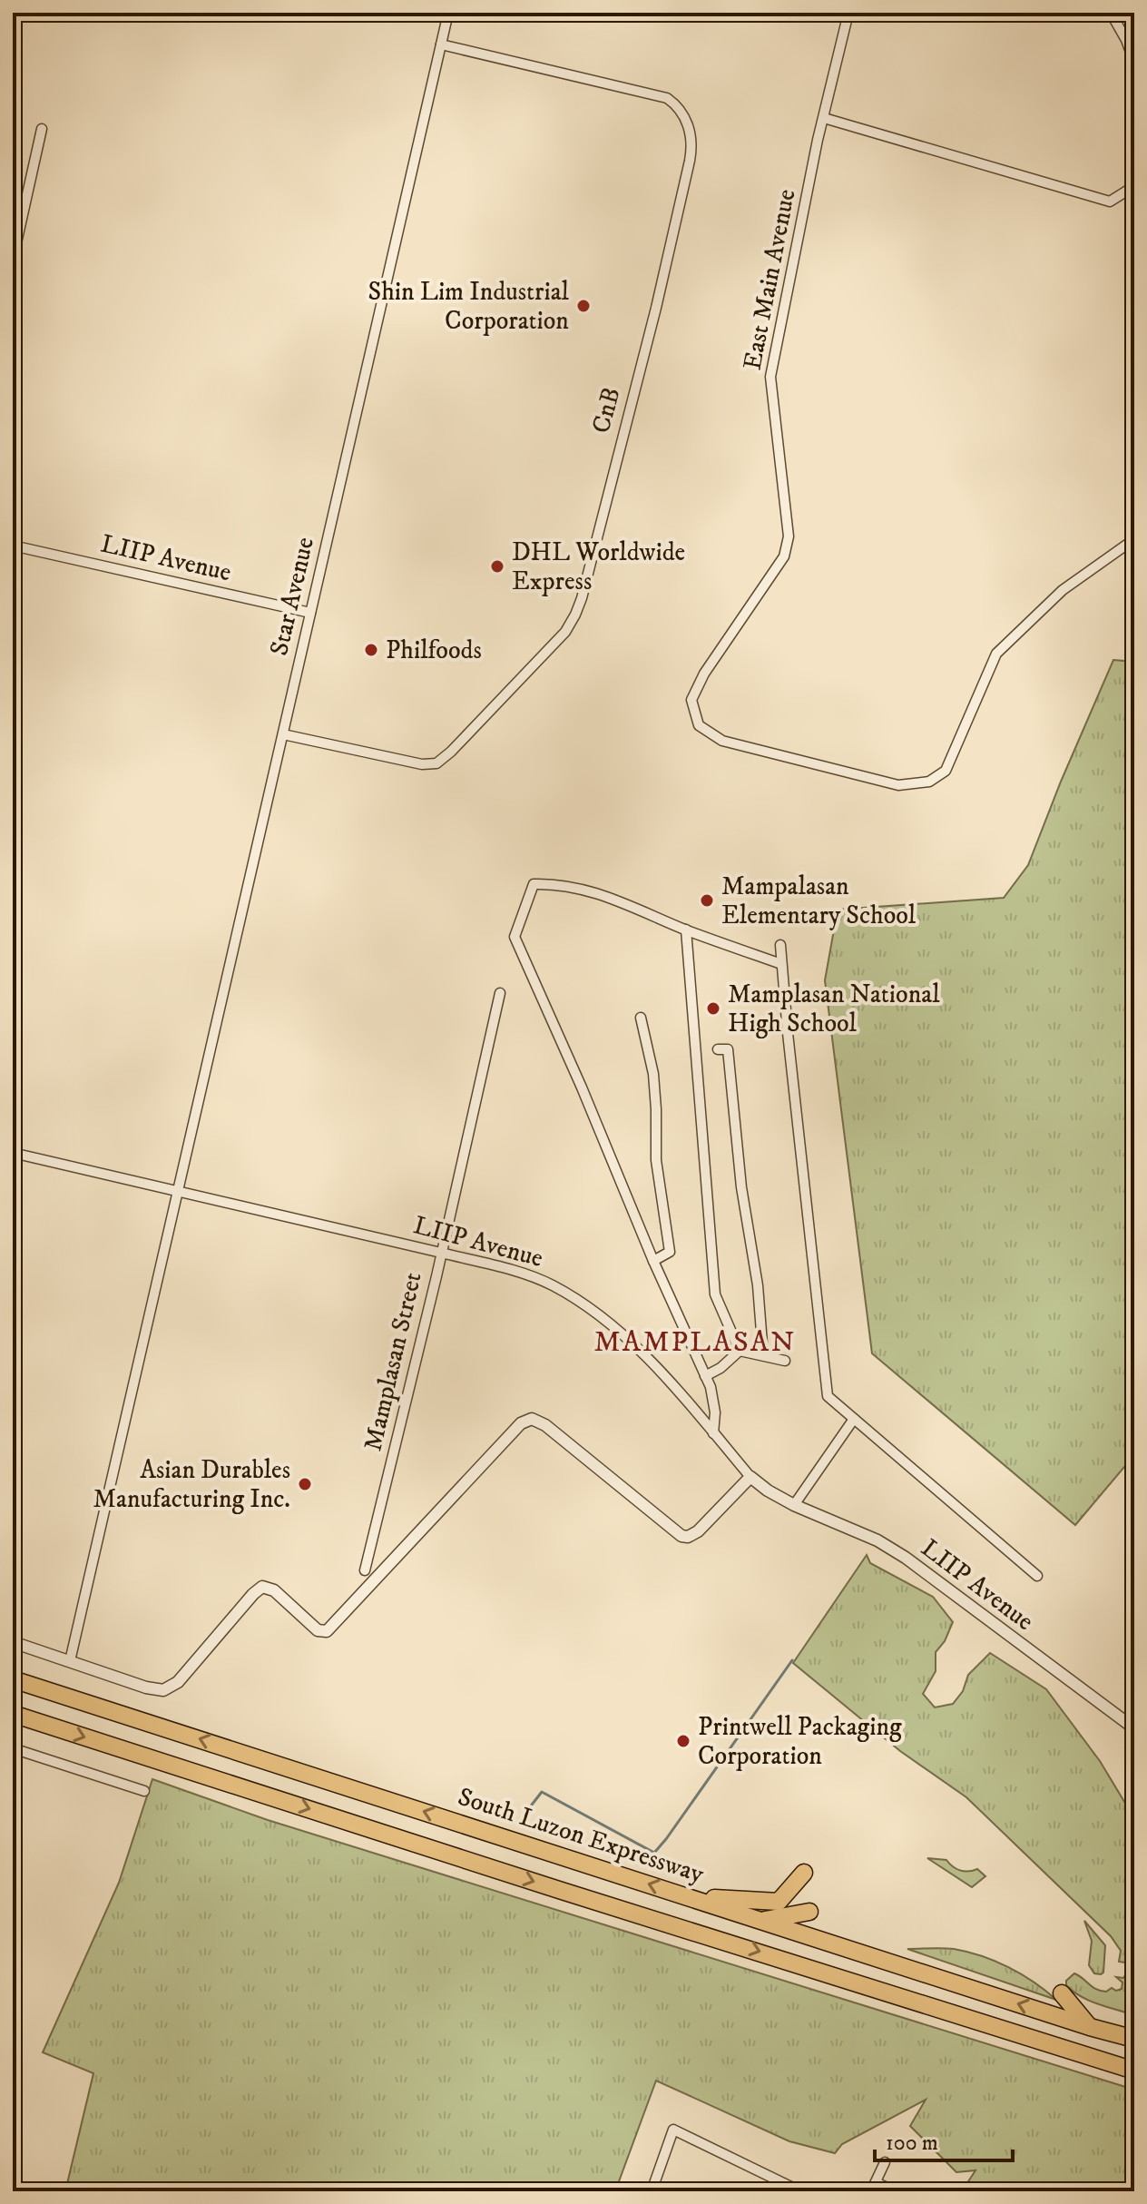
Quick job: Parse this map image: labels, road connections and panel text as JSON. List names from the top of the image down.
{
  "streets": {
    "highway": ["South Luzon Expressway"],
    "street": [
      "East Main Avenue",
      "CnB",
      "LIIP Avenue",
      "Star Avenue",
      "Mamplasan Street"
    ]
  },
  "crossings": [
    ["CnB", "Star Avenue"],
    ["LIIP Avenue", "Star Avenue"],
    ["LIIP Avenue", "Mamplasan Street"]
  ],
  "districts": ["MAMPLASAN"],
  "places": [
    "Shin Lim Industrial Corporation",
    "DHL Worldwide Express",
    "Philfoods",
    "Mampalasan Elementary School",
    "Mamplasan National High School",
    "Asian Durables Manufacturing Inc.",
    "Printwell Packaging Corporation"
  ],
  "scale_bar": "100 m"
}
